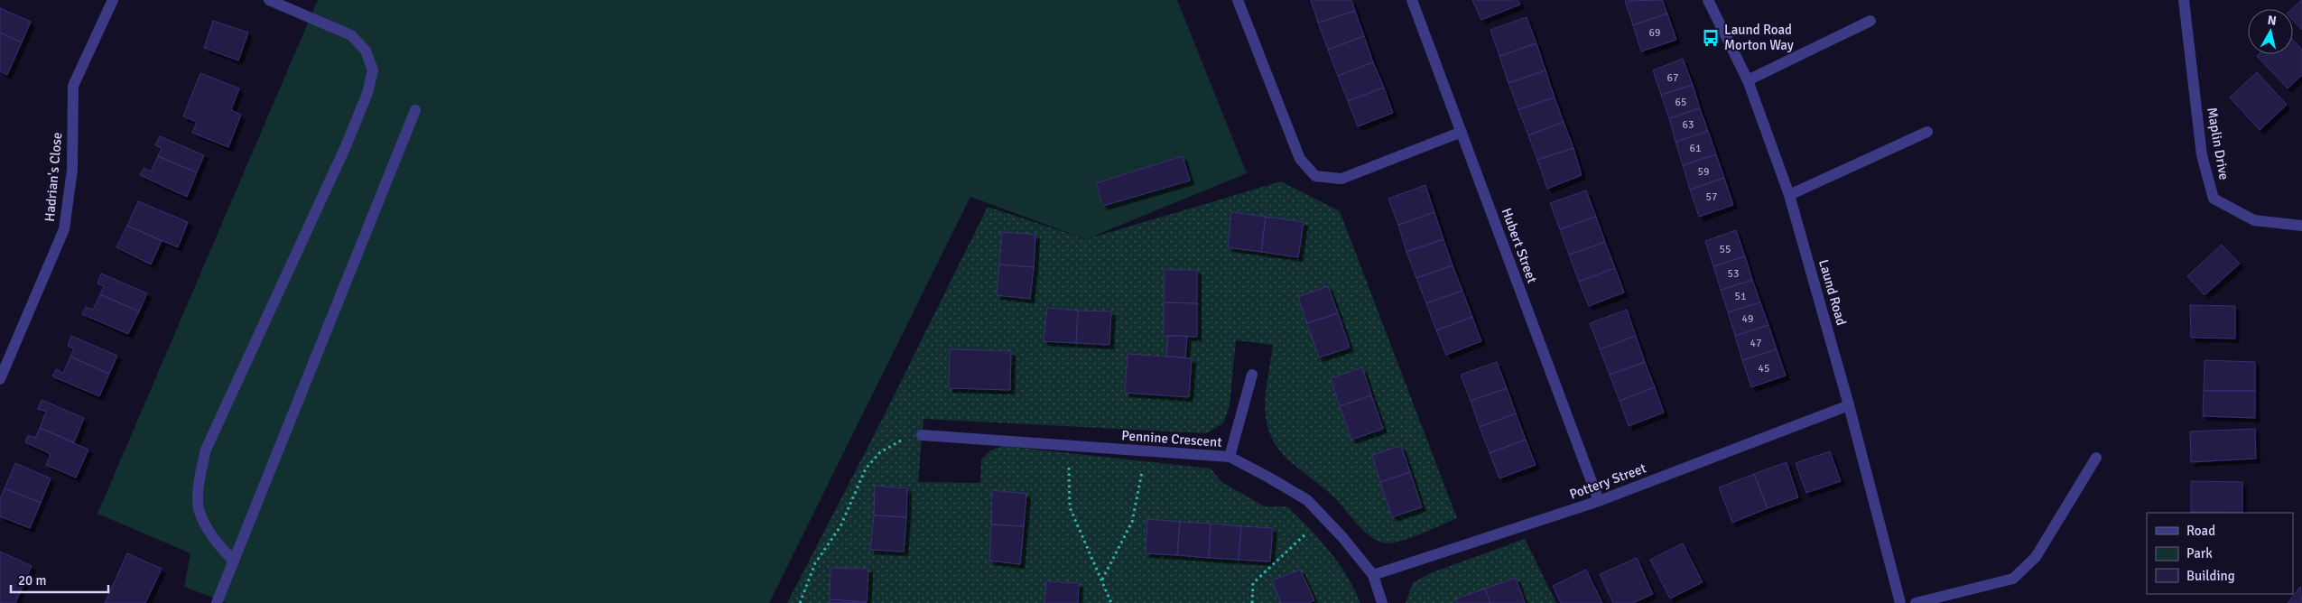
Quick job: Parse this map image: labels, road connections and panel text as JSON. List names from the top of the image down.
{
  "streets": {
    "street": [
      "Maplin Drive",
      "Hadrian's Close",
      "Hubert Street",
      "Laund Road",
      "Pennine Crescent",
      "Pottery Street"
    ]
  },
  "crossings": [
    ["Hubert Street", "Pottery Street"],
    ["Laund Road", "Pottery Street"],
    ["Pennine Crescent", "Pottery Street"]
  ],
  "places": {
    "bus stop": ["Laund Road Morton Way"]
  },
  "house_numbers": [
    "69",
    "67",
    "65",
    "63",
    "61",
    "59",
    "57",
    "55",
    "53",
    "51",
    "49",
    "47",
    "45"
  ],
  "legend": ["Road", "Park", "Building"],
  "scale_bar": "20 m",
  "north": "top"
}
